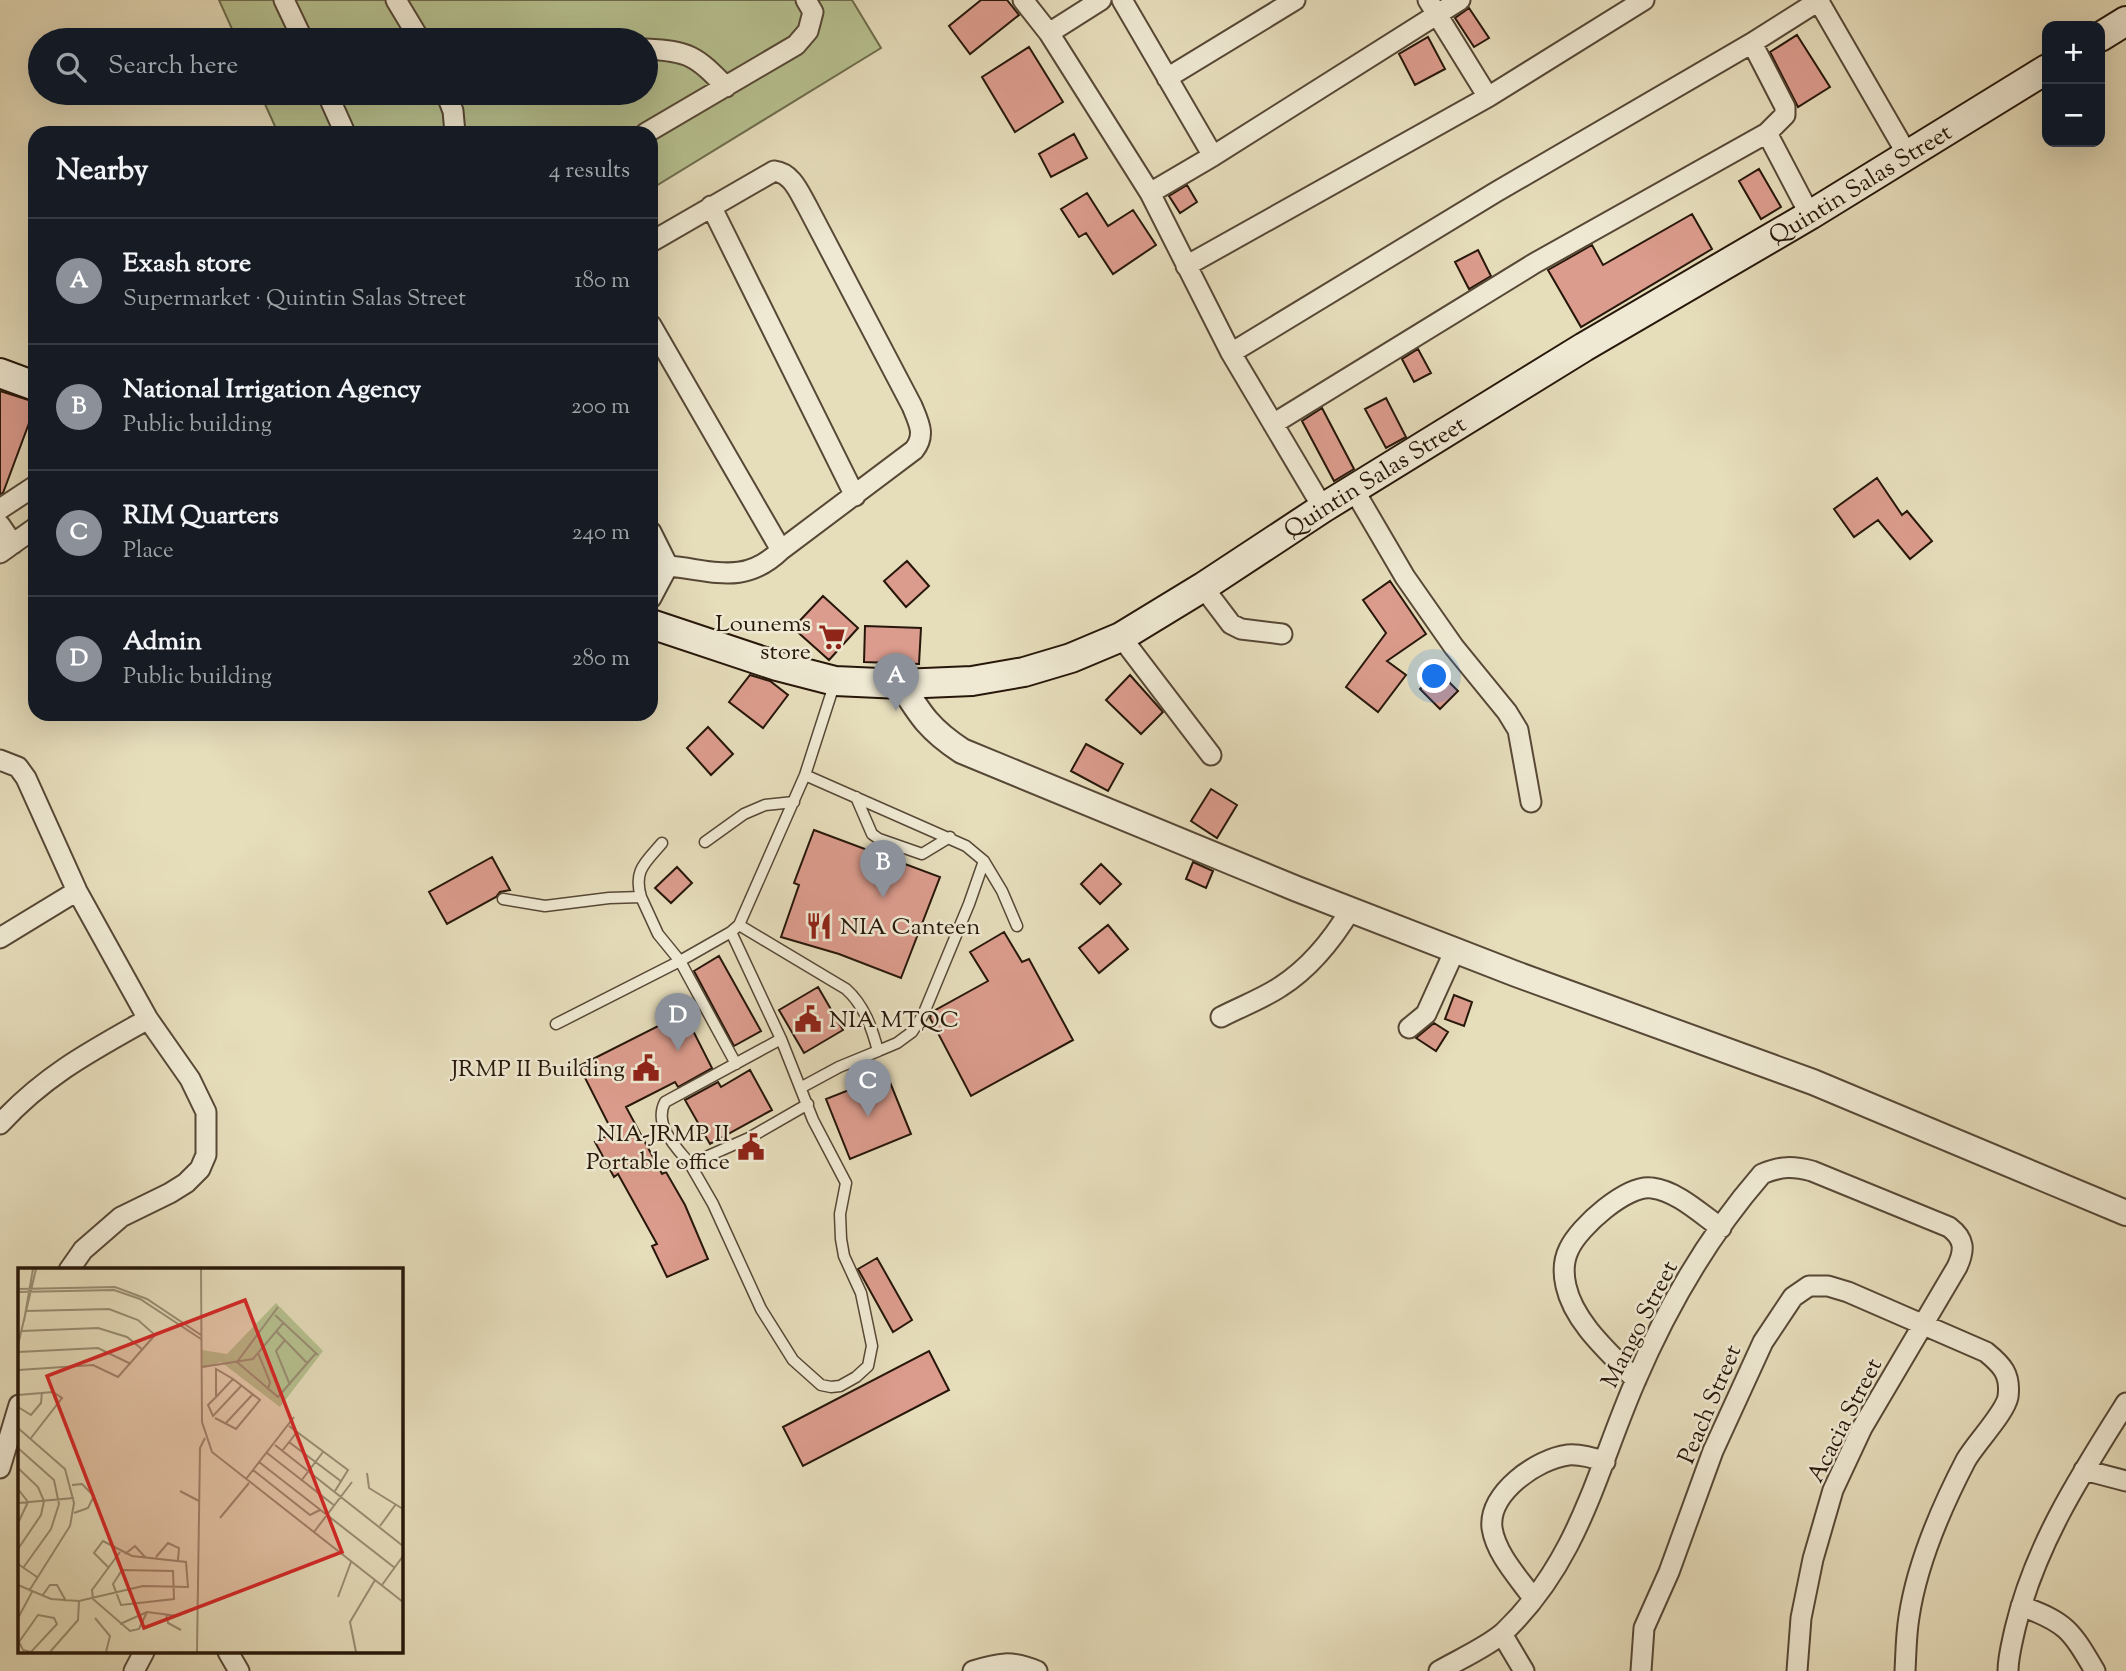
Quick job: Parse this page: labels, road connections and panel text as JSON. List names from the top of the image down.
{
  "streets": {
    "main road": ["Quintin Salas Street"],
    "street": ["Mango Street", "Peach Street", "Acacia Street"]
  },
  "crossings": [
    ["Mango Street", "Acacia Street"],
    ["Peach Street", "Acacia Street"]
  ],
  "places": {
    "supermarket": ["Lounems store"],
    "restaurant": ["NIA Canteen"],
    "public building": ["NIA MTQC", "JRMP II Building", "NIA-JRMP II Portable office"]
  },
  "page": {
    "map_buttons": ["+", "−"],
    "search": "Search here",
    "heading": ["Nearby", "4 results"],
    "list": [
      {
        "mark": "A",
        "name": "Exash store",
        "note": "Supermarket · Quintin Salas Street",
        "value": "180 m"
      },
      {
        "mark": "B",
        "name": "National Irrigation Agency",
        "note": "Public building",
        "value": "200 m"
      },
      {
        "mark": "C",
        "name": "RIM Quarters",
        "note": "Place",
        "value": "240 m"
      },
      {
        "mark": "D",
        "name": "Admin",
        "note": "Public building",
        "value": "280 m"
      }
    ],
    "pins": [
      "A",
      "B",
      "D",
      "C"
    ]
  }
}
